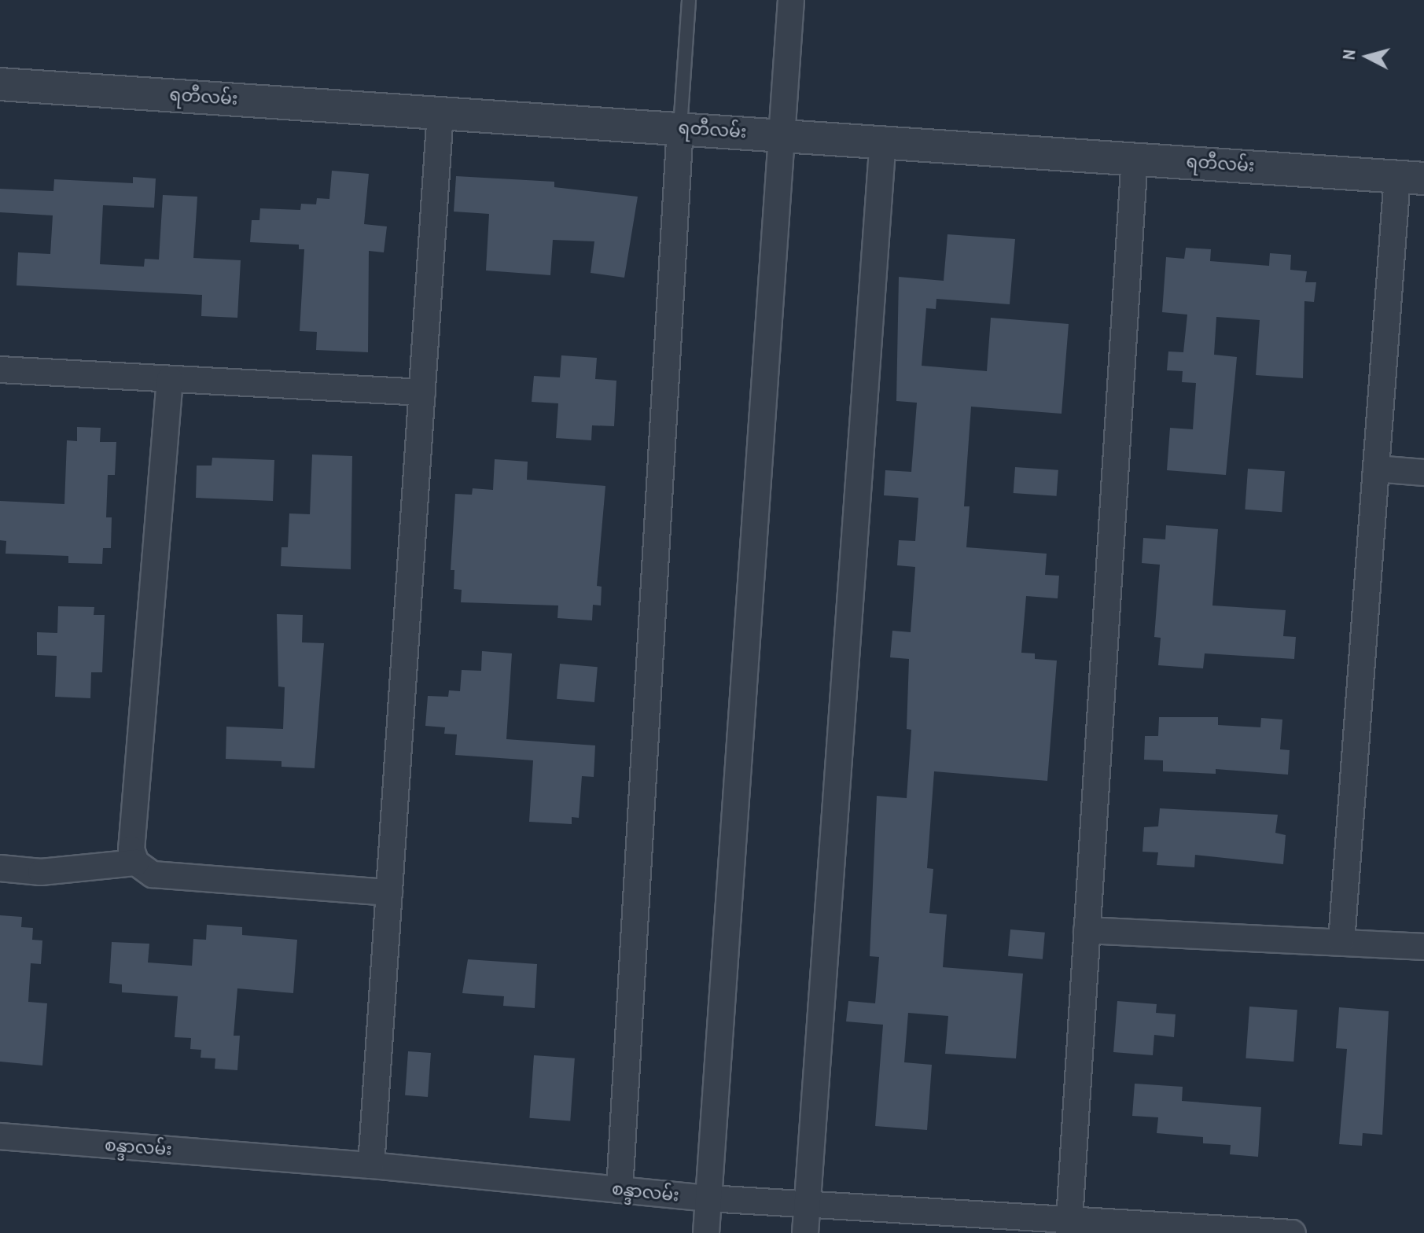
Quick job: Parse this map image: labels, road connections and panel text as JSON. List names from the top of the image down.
{
  "streets": {
    "street": ["ရတီလမ်း", "စန္ဒာလမ်း"]
  },
  "north": "left"
}
